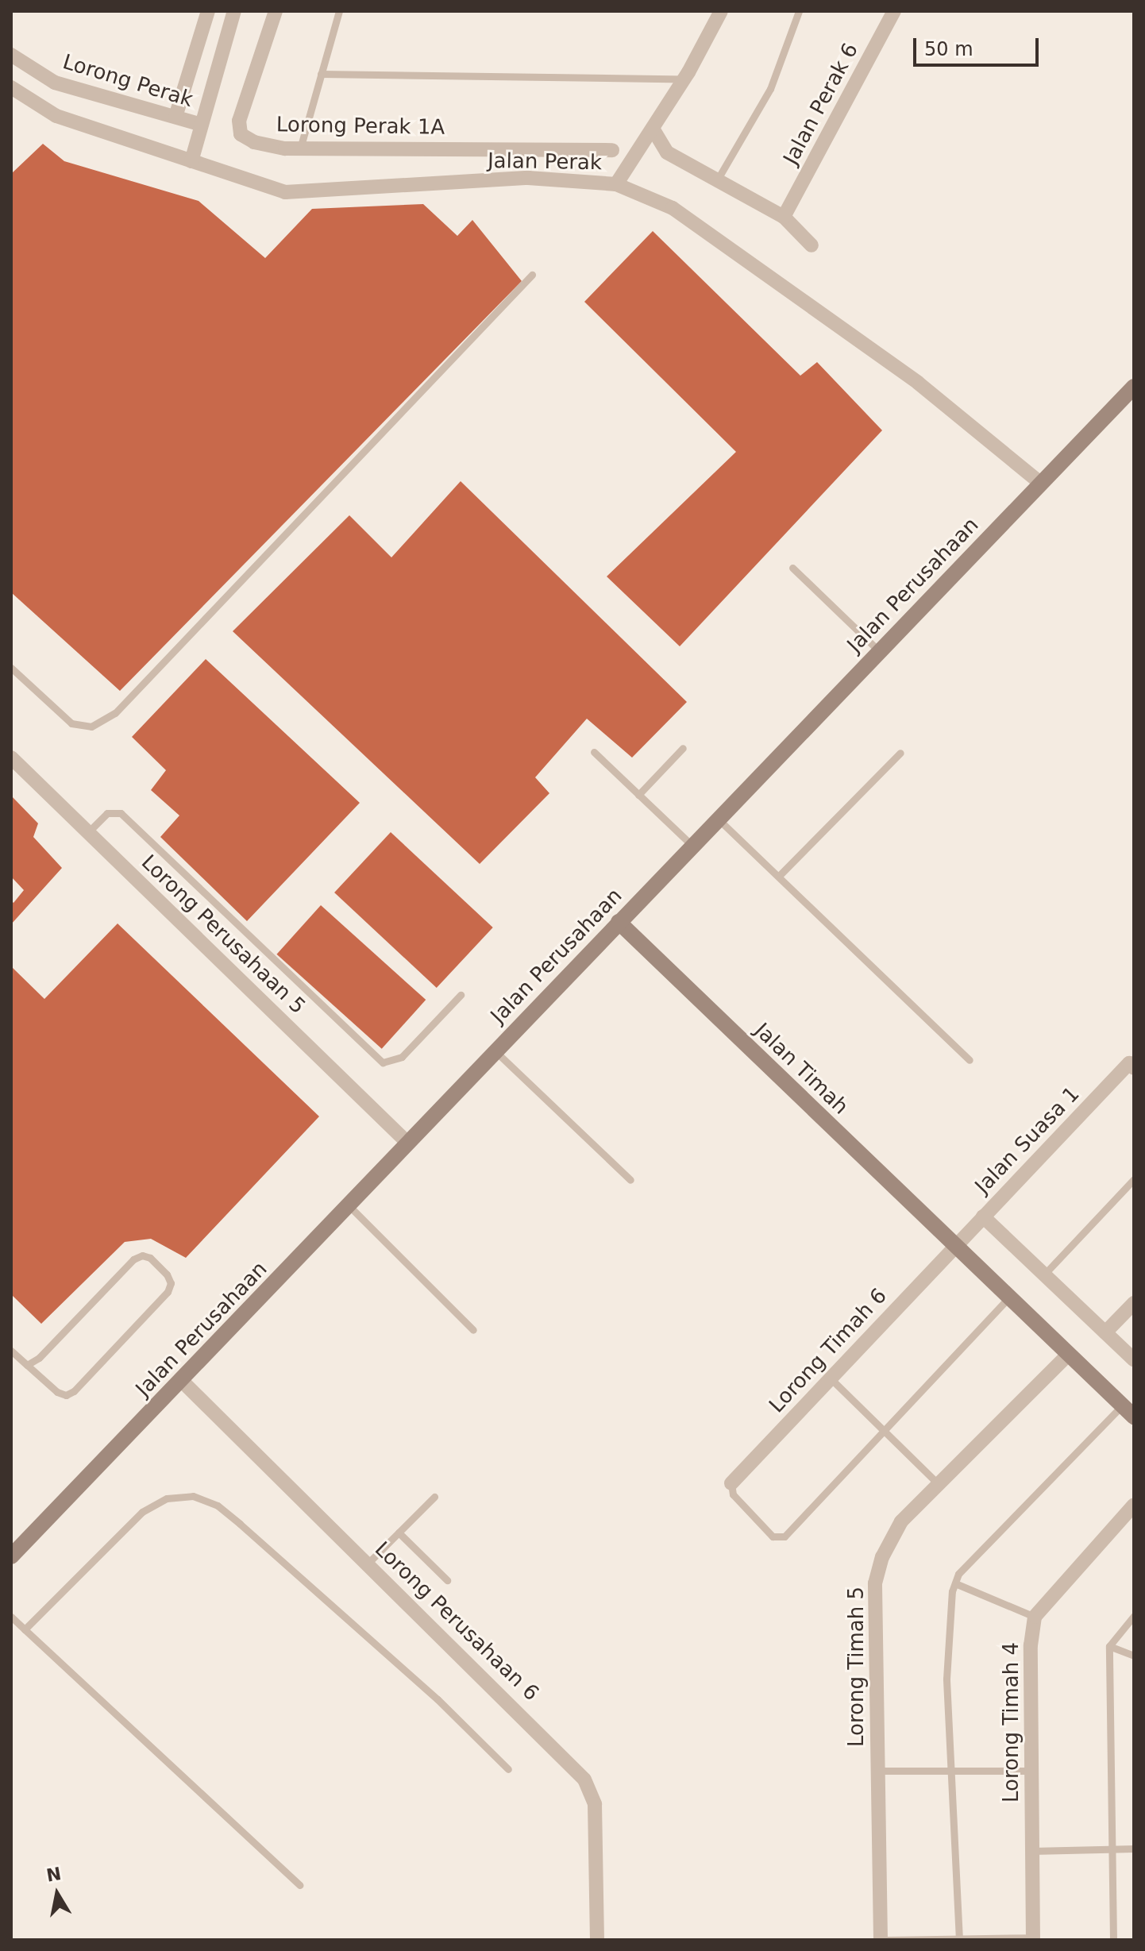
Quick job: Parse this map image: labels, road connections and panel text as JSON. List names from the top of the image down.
{
  "streets": {
    "main road": ["Jalan Perusahaan", "Jalan Timah"],
    "street": [
      "Lorong Perak",
      "Jalan Perak 6",
      "Lorong Perak 1A",
      "Jalan Perak",
      "Lorong Perusahaan 5",
      "Jalan Suasa 1",
      "Lorong Timah 6",
      "Lorong Perusahaan 6",
      "Lorong Timah 5",
      "Lorong Timah 4"
    ]
  },
  "crossings": [
    ["Jalan Perak", "Jalan Perusahaan"],
    ["Jalan Perusahaan", "Lorong Perusahaan 5"],
    ["Jalan Perusahaan", "Jalan Timah"],
    ["Jalan Perusahaan", "Lorong Perusahaan 6"],
    ["Jalan Timah", "Jalan Suasa 1"],
    ["Jalan Timah", "Lorong Timah 6"],
    ["Jalan Timah", "Lorong Timah 5"],
    ["Jalan Suasa 1", "Lorong Timah 6"]
  ],
  "scale_bar": "50 m",
  "north": "top"
}
